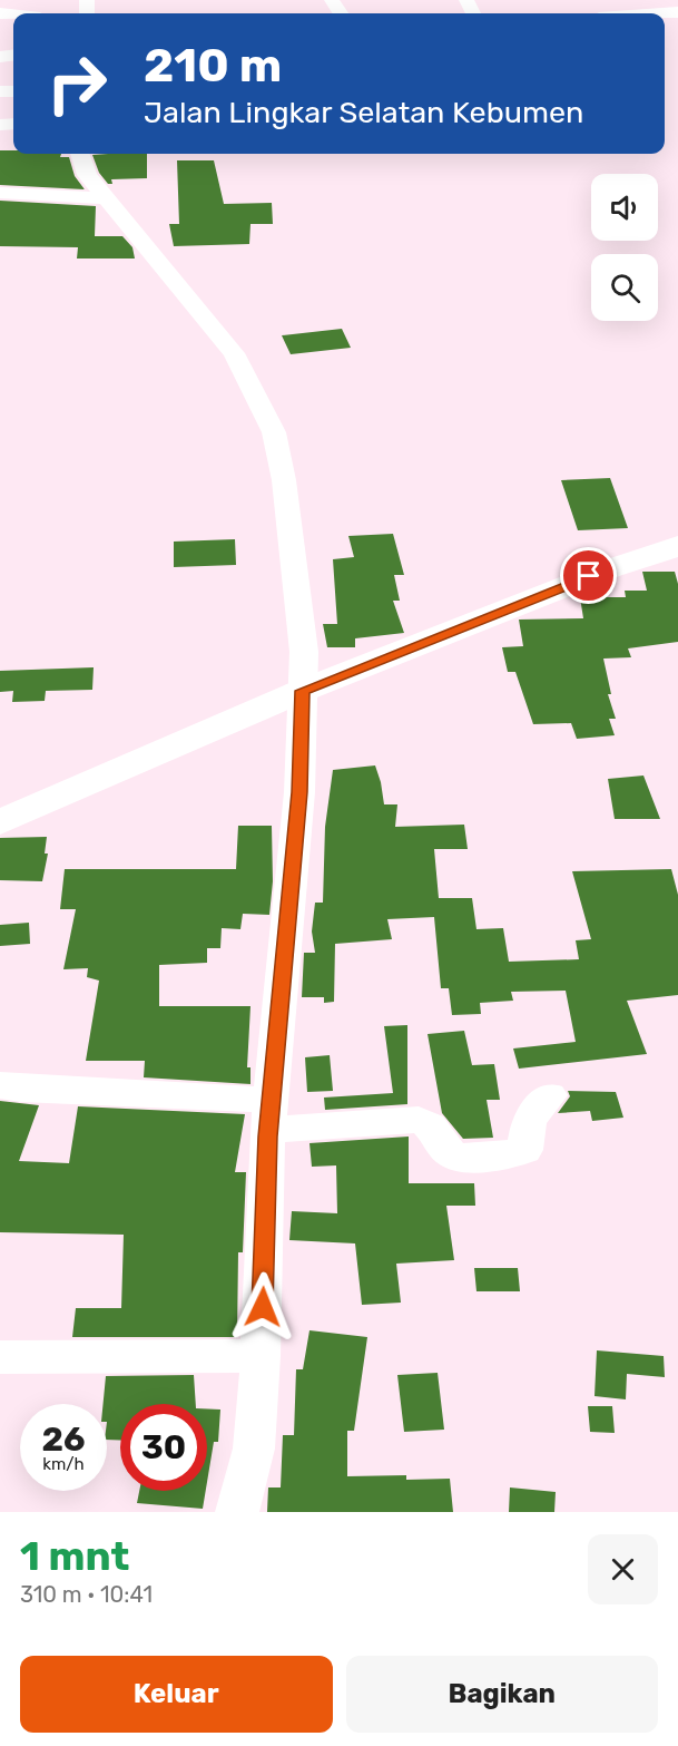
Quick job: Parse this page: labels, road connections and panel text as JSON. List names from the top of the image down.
{
  "page": {
    "turn": ["210 m", "Jalan Lingkar Selatan Kebumen"],
    "speed": "26 km/h",
    "limit": "30",
    "heading": ["1 mnt", "310 m · 10:41"],
    "buttons": ["Keluar", "Bagikan"]
  }
}
